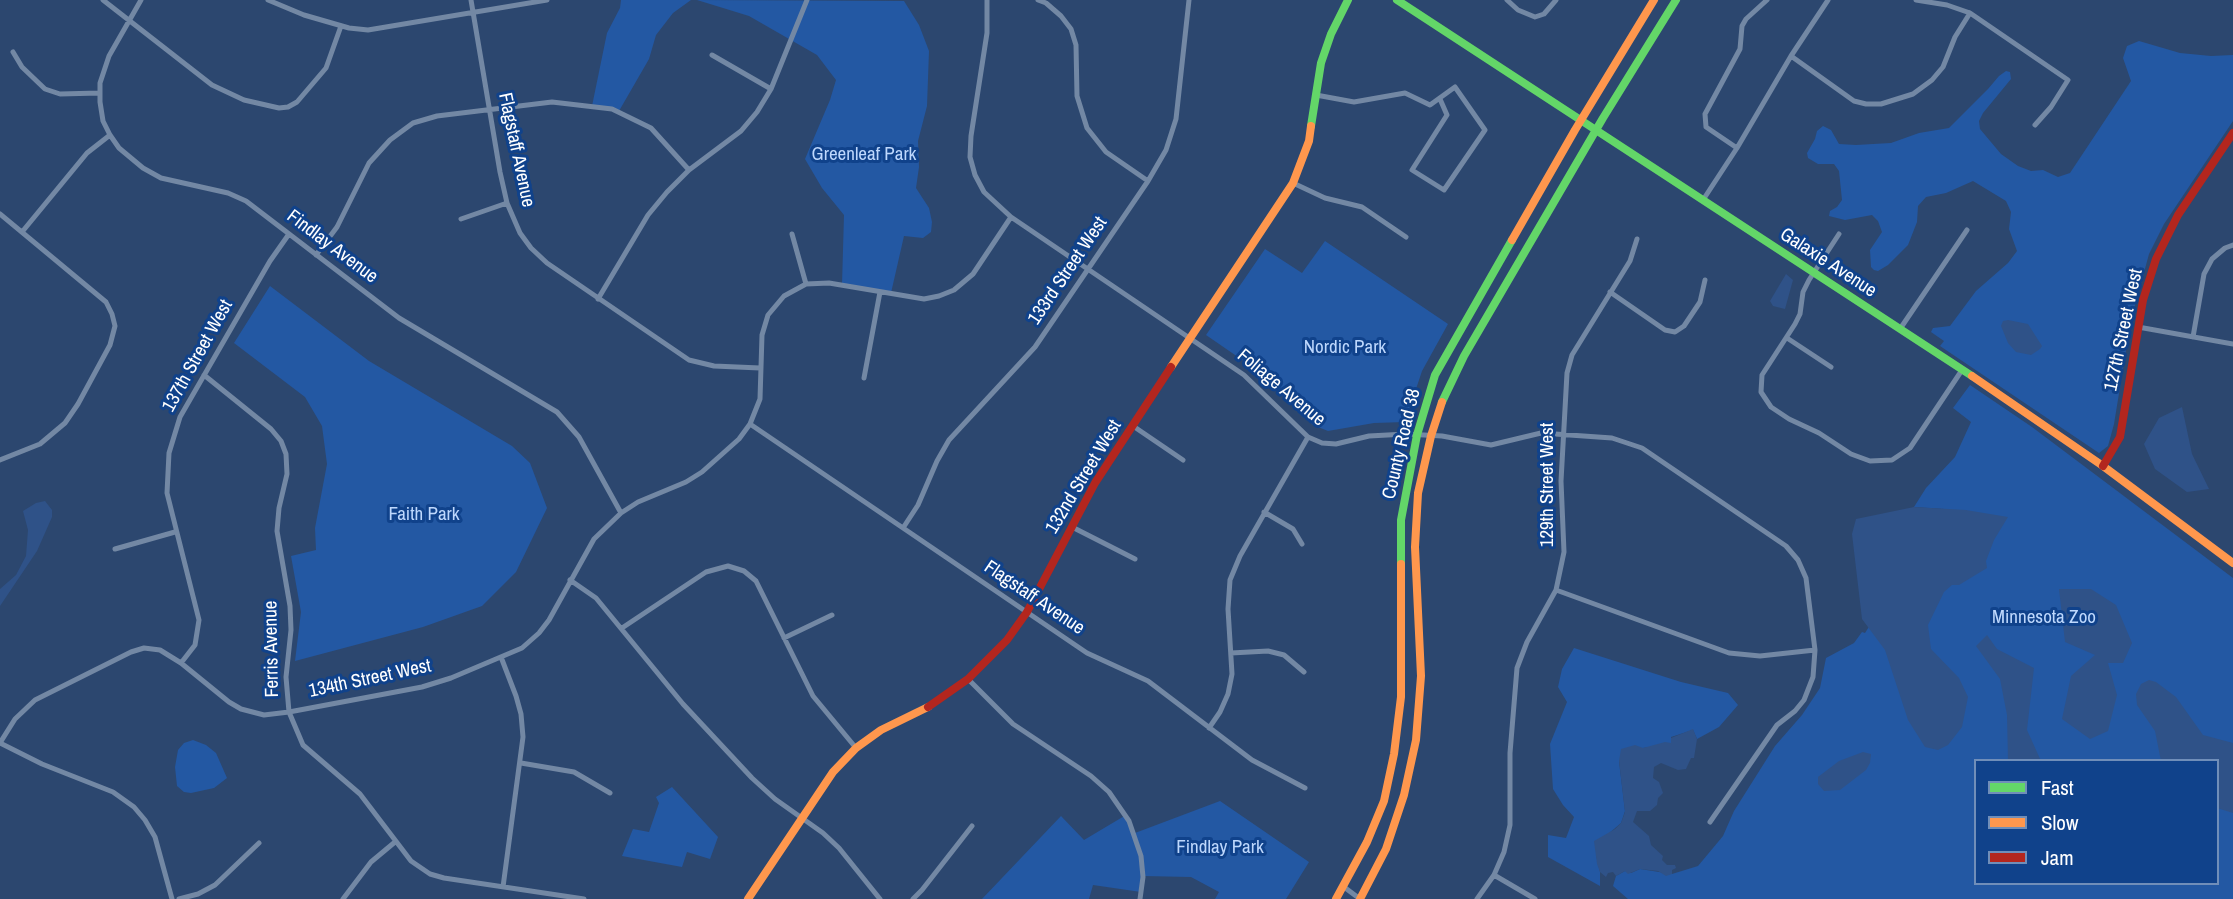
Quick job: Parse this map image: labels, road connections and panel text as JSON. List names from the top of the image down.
{
  "streets": {
    "street": [
      "Flagstaff Avenue",
      "Findlay Avenue",
      "Galaxie Avenue",
      "133rd Street West",
      "127th Street West",
      "137th Street West",
      "Foliage Avenue",
      "County Road 38",
      "132nd Street West",
      "129th Street West",
      "Ferris Avenue",
      "134th Street West"
    ]
  },
  "crossings": [
    ["Flagstaff Avenue", "133rd Street West"],
    ["Flagstaff Avenue", "132nd Street West"],
    ["Flagstaff Avenue", "134th Street West"],
    ["Findlay Avenue", "137th Street West"],
    ["Findlay Avenue", "134th Street West"],
    ["Galaxie Avenue", "127th Street West"],
    ["Galaxie Avenue", "County Road 38"],
    ["133rd Street West", "Foliage Avenue"],
    ["137th Street West", "Ferris Avenue"],
    ["137th Street West", "134th Street West"],
    ["Foliage Avenue", "County Road 38"],
    ["Foliage Avenue", "132nd Street West"],
    ["Foliage Avenue", "129th Street West"],
    ["Ferris Avenue", "134th Street West"]
  ],
  "parks": [
    "Greenleaf Park",
    "Nordic Park",
    "Faith Park",
    "Minnesota Zoo",
    "Findlay Park"
  ],
  "legend": ["Fast", "Slow", "Jam"]
}
